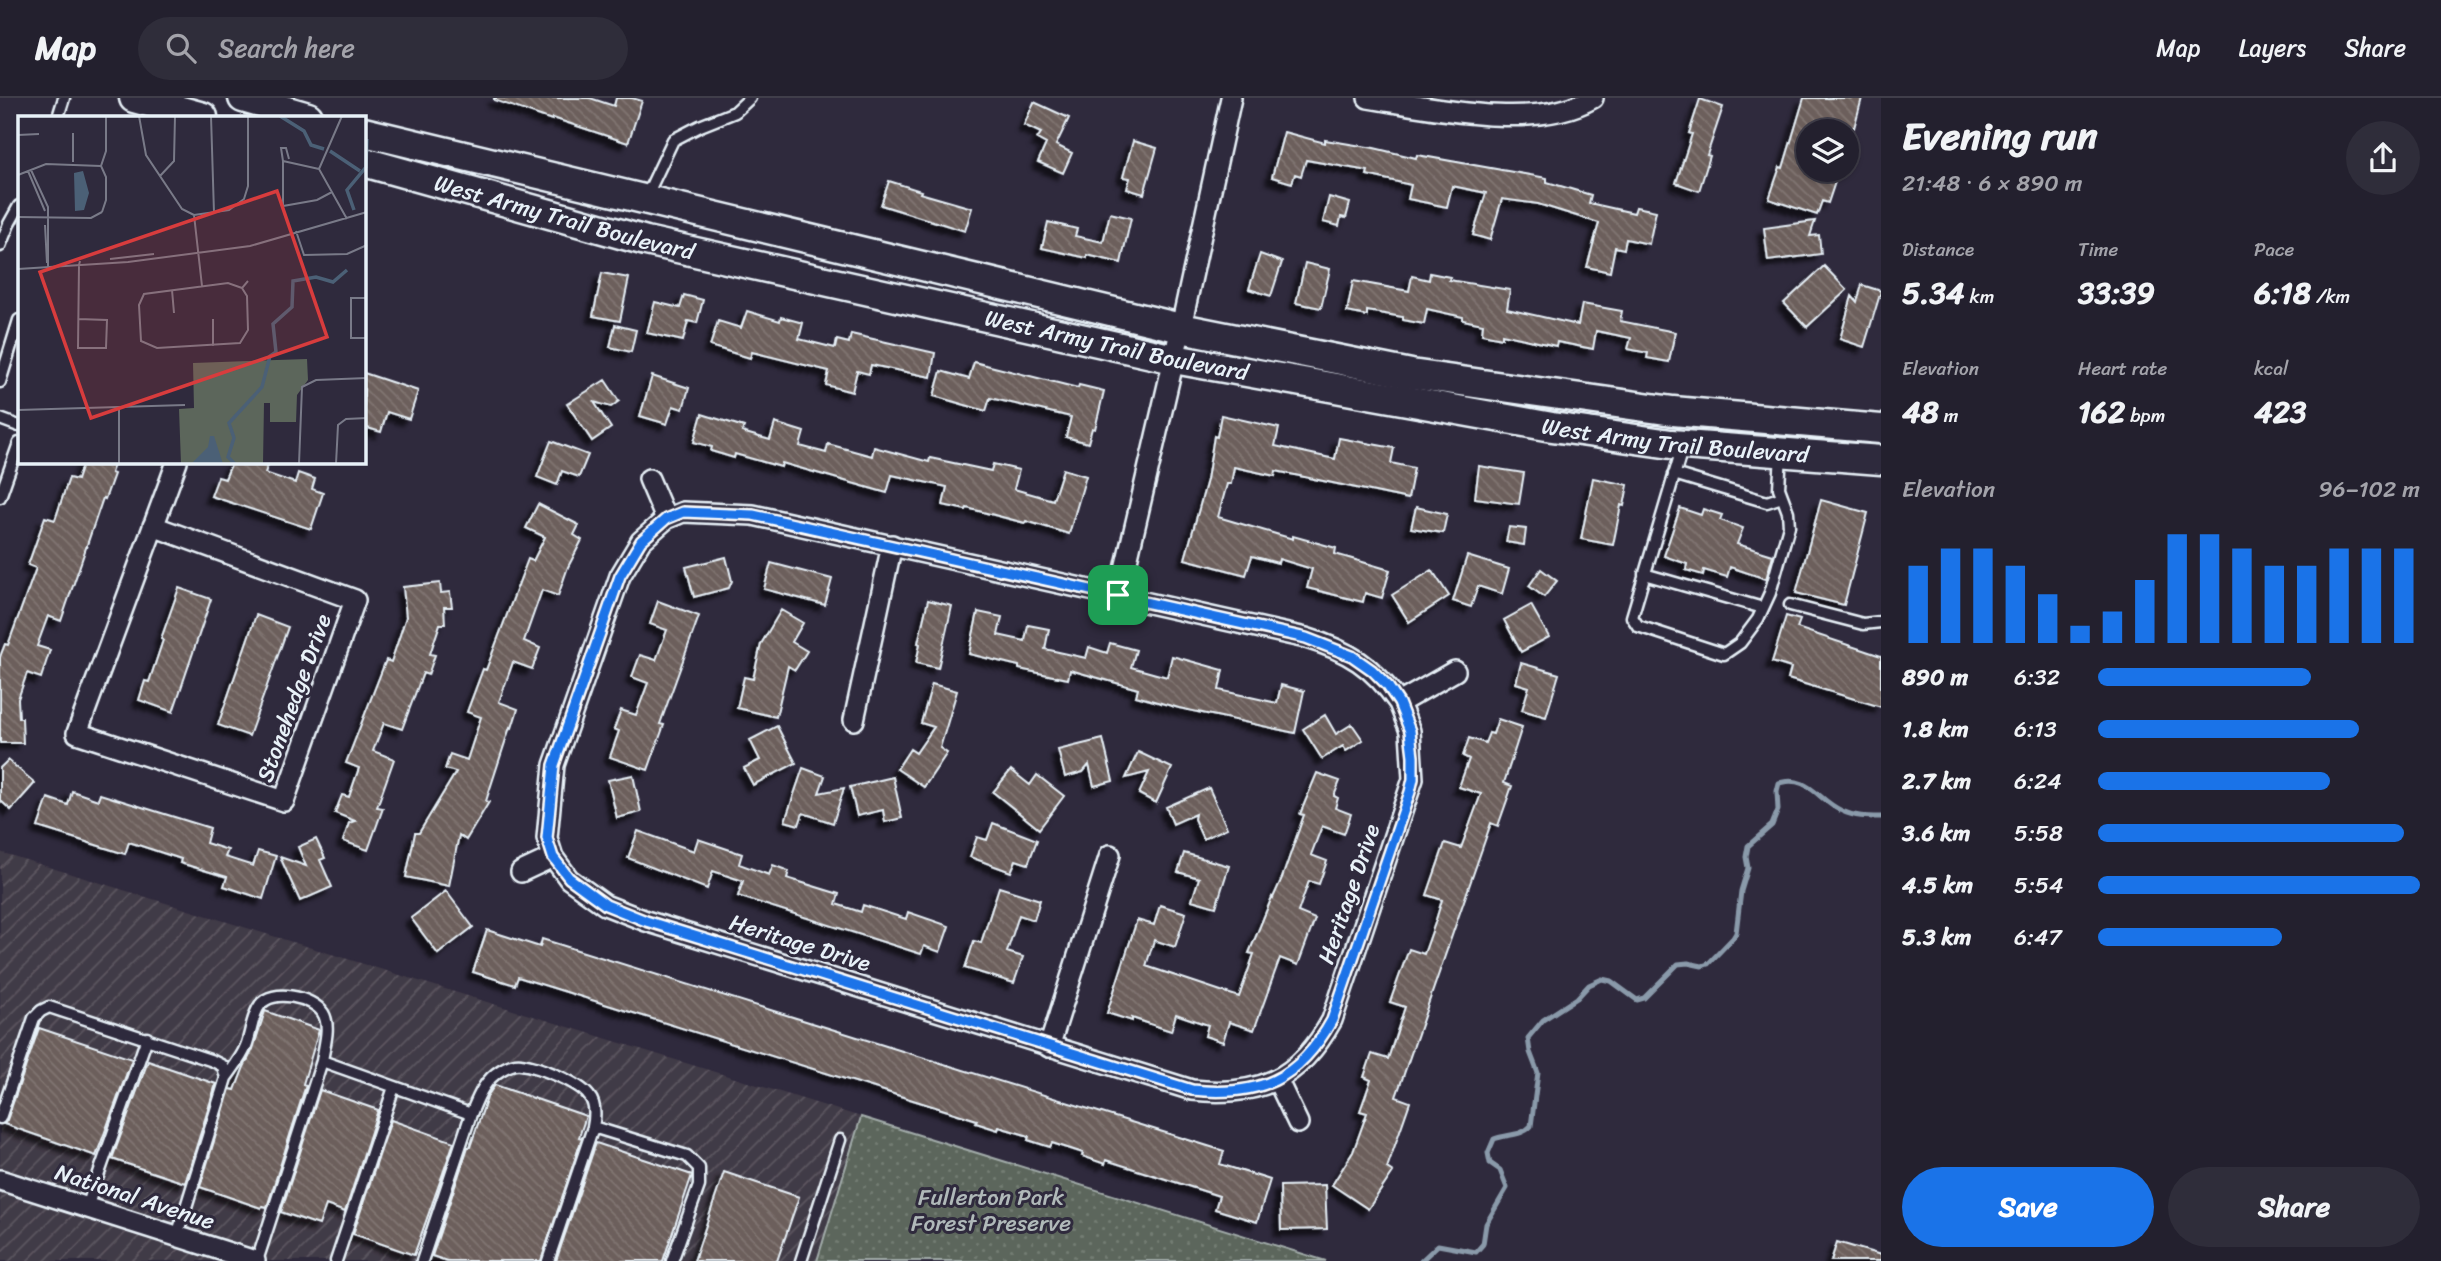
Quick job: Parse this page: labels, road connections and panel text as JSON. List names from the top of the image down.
{
  "streets": {
    "main road": ["West Army Trail Boulevard"],
    "street": ["Stonehedge Drive", "Heritage Drive", "National Avenue"]
  },
  "parks": ["Fullerton Park Forest Preserve"],
  "page": {
    "header": "Map",
    "search": "Search here",
    "nav": ["Map", "Layers", "Share"],
    "heading": ["Evening run", "21:48 · 6 × 890 m"],
    "stats": [
      ["Distance", "5.34 km"],
      ["Time", "33:39"],
      ["Pace", "6:18 /km"],
      ["Elevation", "48 m"],
      ["Heart rate", "162 bpm"],
      ["kcal", "423"]
    ],
    "chart": ["Elevation", "96–102 m"],
    "list": [
      {
        "name": "890 m",
        "note": "6:32"
      },
      {
        "name": "1.8 km",
        "note": "6:13"
      },
      {
        "name": "2.7 km",
        "note": "6:24"
      },
      {
        "name": "3.6 km",
        "note": "5:58"
      },
      {
        "name": "4.5 km",
        "note": "5:54"
      },
      {
        "name": "5.3 km",
        "note": "6:47"
      }
    ],
    "buttons": ["Save", "Share"]
  }
}
